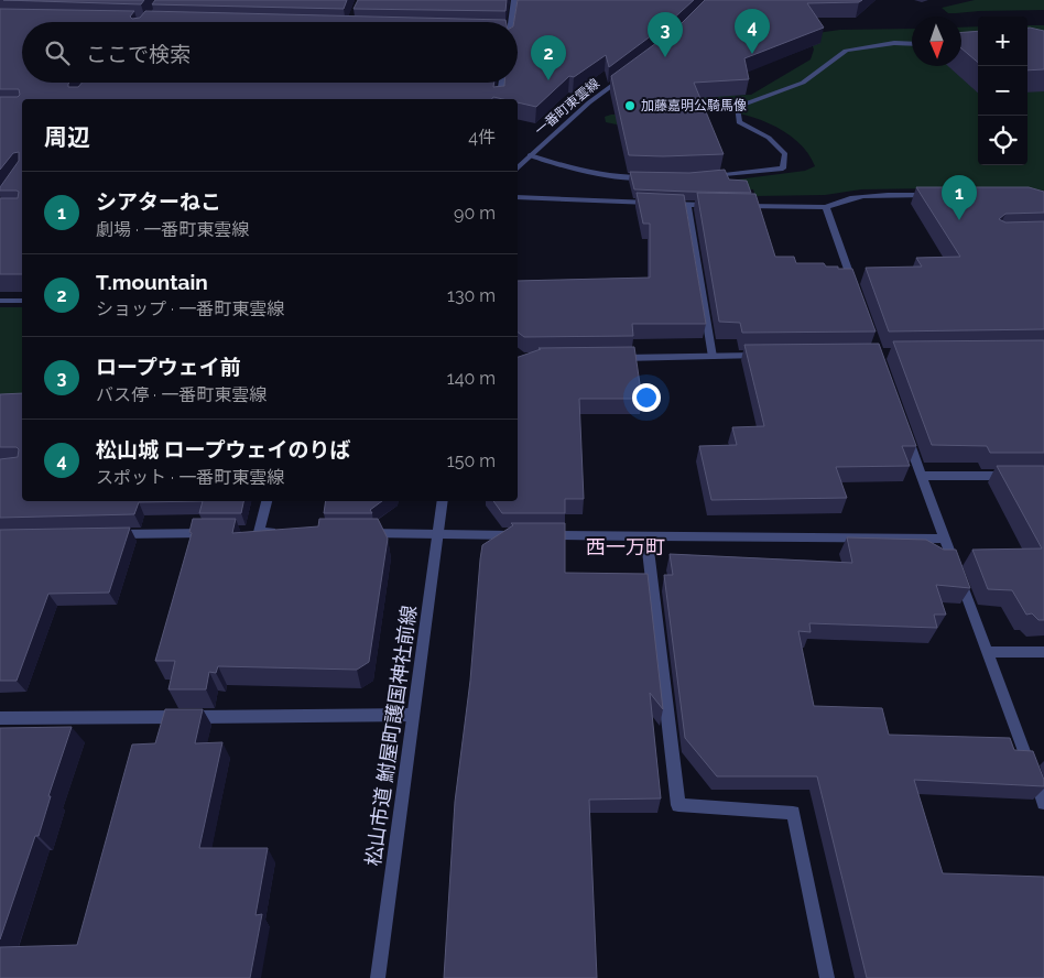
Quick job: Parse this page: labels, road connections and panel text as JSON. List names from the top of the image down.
{
  "streets": {
    "street": ["一番町東雲線", "松山市道 鮒屋町護国神社前線"]
  },
  "districts": ["西一万町"],
  "places": ["加藤嘉明公騎馬像"],
  "north": "bottom",
  "page": {
    "pins": [
      "4",
      "3",
      "2",
      "1"
    ],
    "map_buttons": ["+", "−"],
    "search": "ここで検索",
    "heading": ["周辺", "4件"],
    "list": [
      {
        "mark": "1",
        "name": "シアターねこ",
        "note": "劇場 · 一番町東雲線",
        "value": "90 m"
      },
      {
        "mark": "2",
        "name": "T.mountain",
        "note": "ショップ · 一番町東雲線",
        "value": "130 m"
      },
      {
        "mark": "3",
        "name": "ロープウェイ前",
        "note": "バス停 · 一番町東雲線",
        "value": "140 m"
      },
      {
        "mark": "4",
        "name": "松山城 ロープウェイのりば",
        "note": "スポット · 一番町東雲線",
        "value": "150 m"
      }
    ]
  }
}
